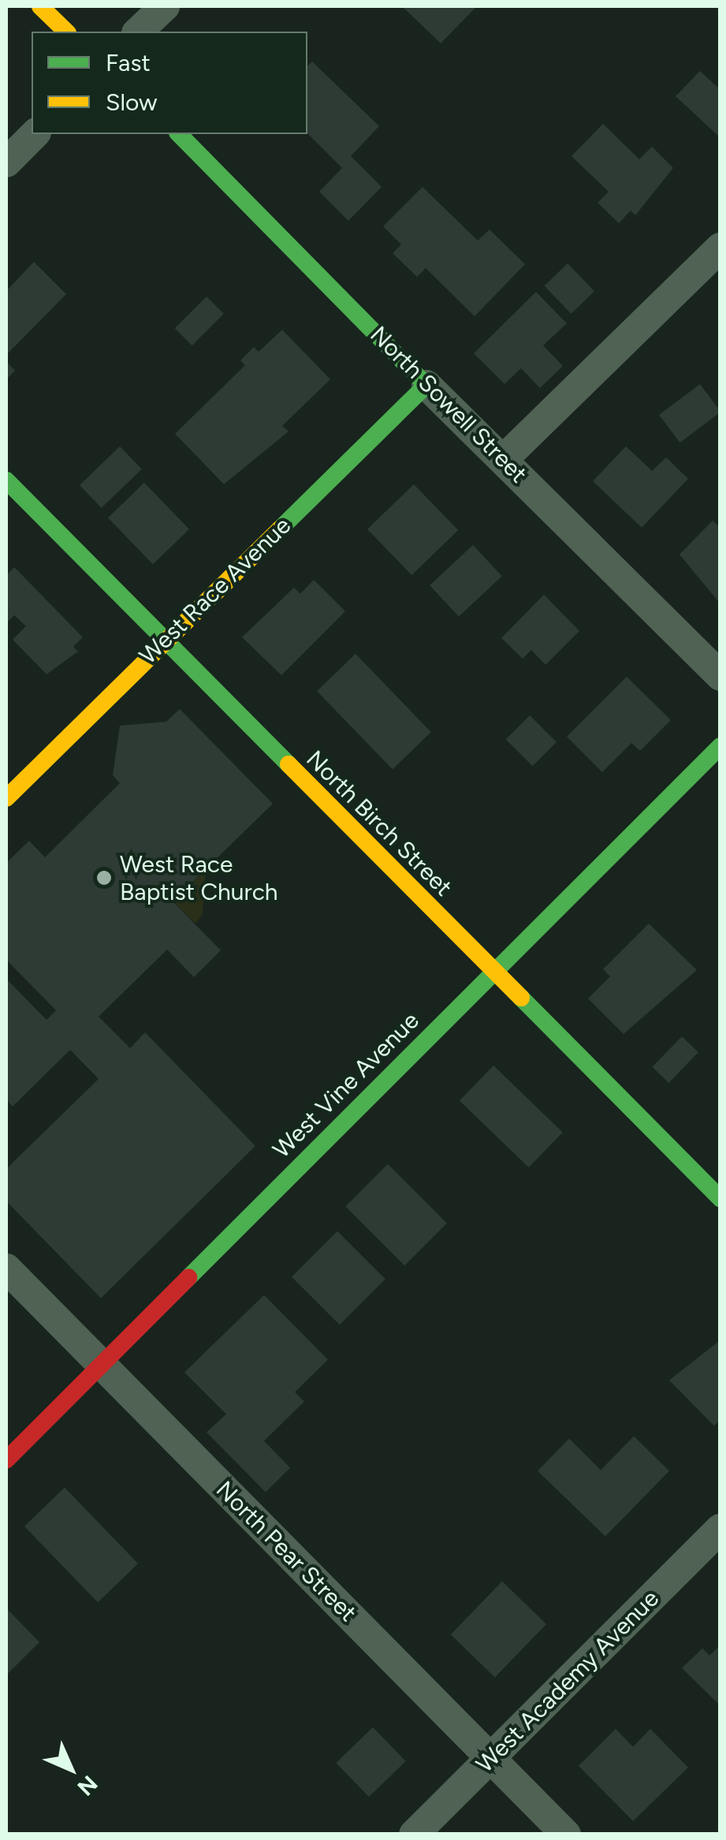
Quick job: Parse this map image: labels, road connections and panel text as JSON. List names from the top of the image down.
{
  "streets": {
    "street": [
      "North Sowell Street",
      "West Race Avenue",
      "North Birch Street",
      "West Vine Avenue",
      "North Pear Street",
      "West Academy Avenue"
    ]
  },
  "crossings": [
    ["North Sowell Street", "West Race Avenue"],
    ["West Race Avenue", "North Birch Street"],
    ["North Birch Street", "West Vine Avenue"],
    ["West Vine Avenue", "North Pear Street"],
    ["North Pear Street", "West Academy Avenue"]
  ],
  "places": ["West Race Baptist Church"],
  "legend": ["Fast", "Slow"],
  "north": "bottom right"
}
